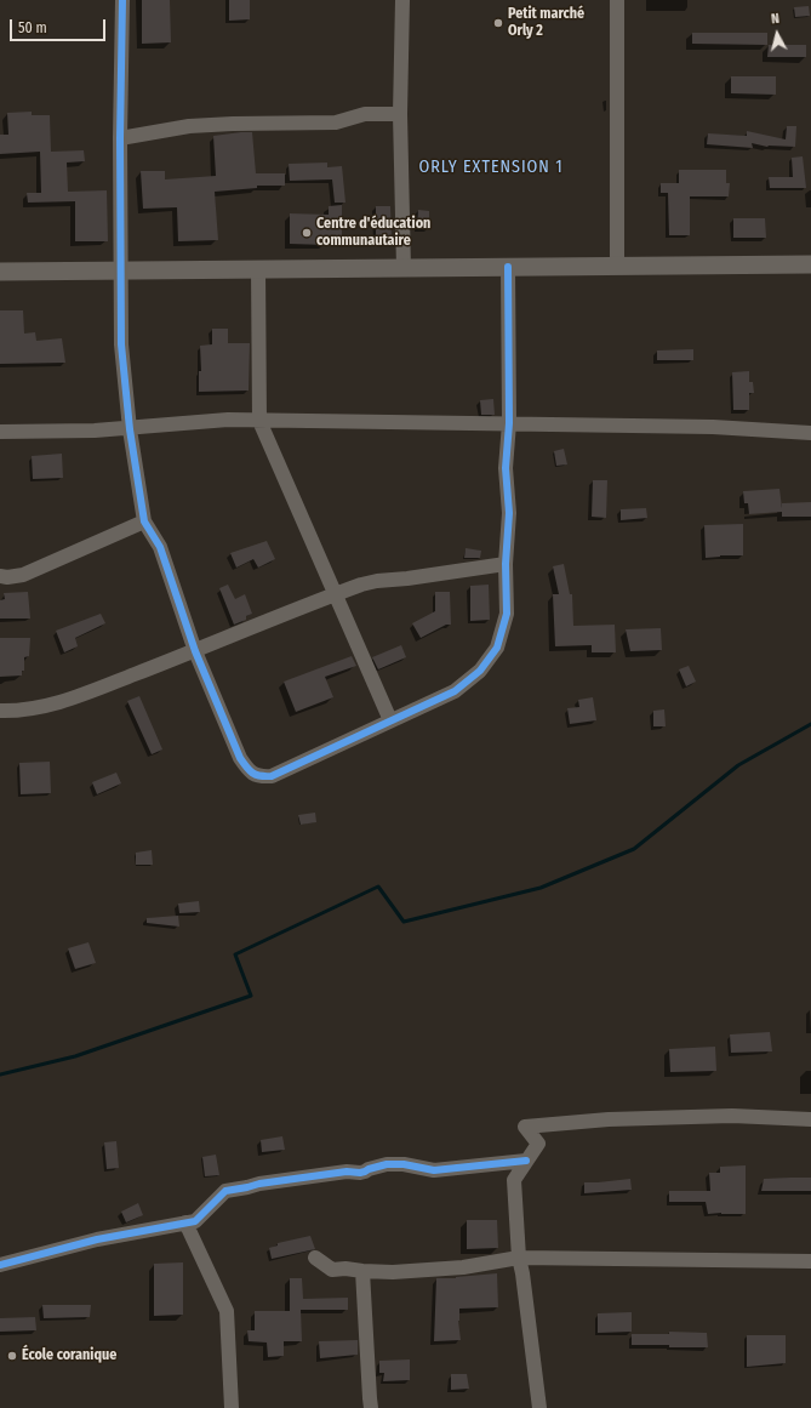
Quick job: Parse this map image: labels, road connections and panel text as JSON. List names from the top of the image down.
{
  "districts": ["ORLY EXTENSION 1"],
  "places": ["Petit marché Orly 2", "Centre d'éducation communautaire", "École coranique"],
  "scale_bar": "50 m",
  "north": "top"
}
